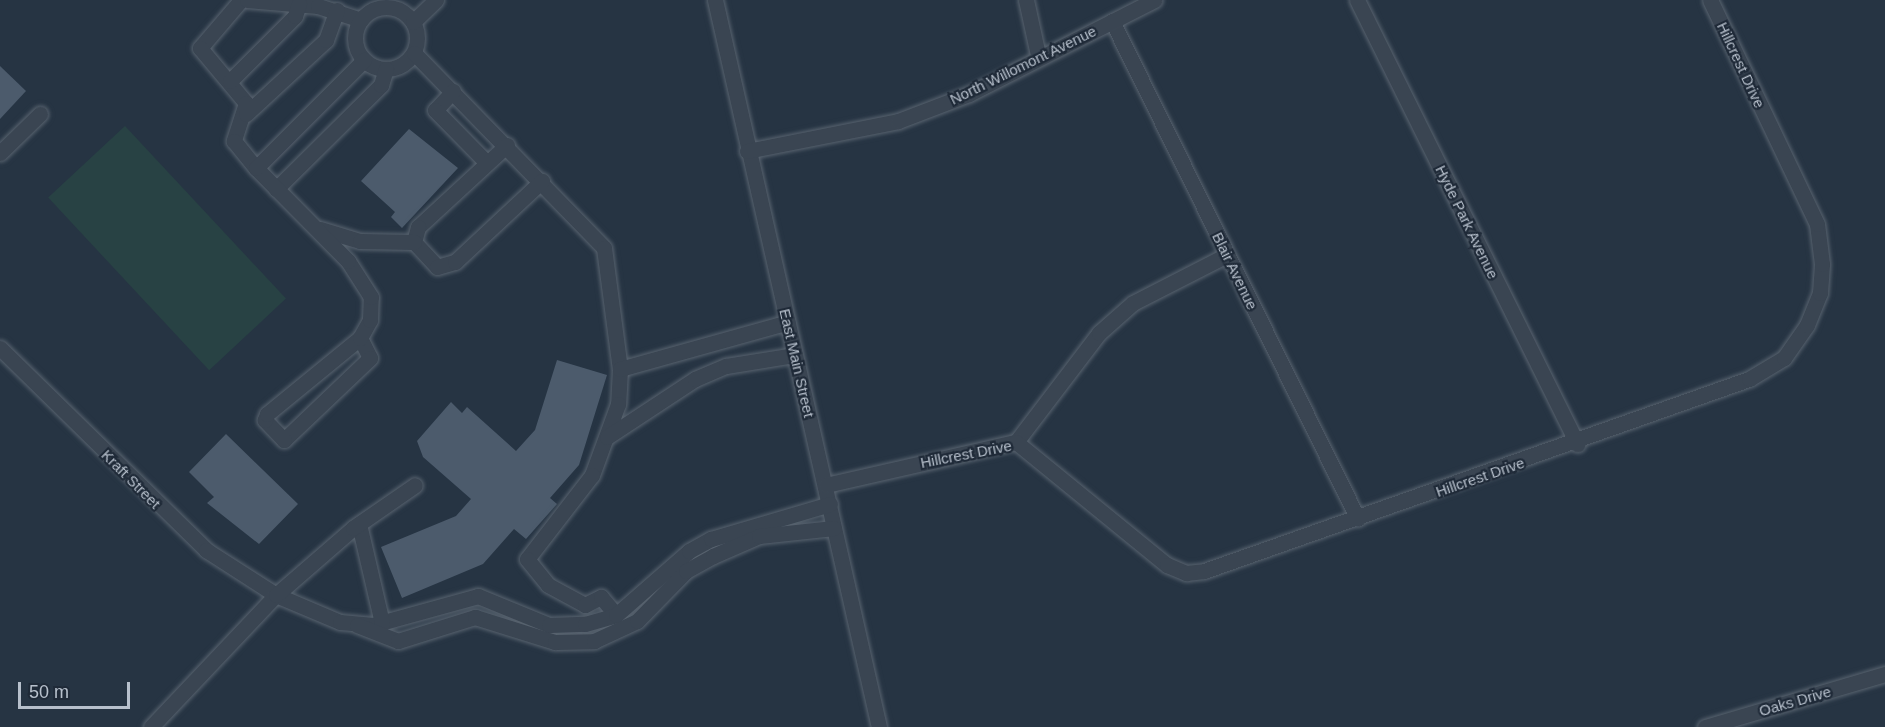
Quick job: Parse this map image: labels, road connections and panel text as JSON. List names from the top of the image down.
{
  "streets": {
    "street": [
      "North Willomont Avenue",
      "Hillcrest Drive",
      "Hyde Park Avenue",
      "Blair Avenue",
      "East Main Street",
      "Kraft Street",
      "Oaks Drive"
    ]
  },
  "crossings": [
    ["North Willomont Avenue", "Blair Avenue"],
    ["North Willomont Avenue", "East Main Street"],
    ["Hillcrest Drive", "Hyde Park Avenue"],
    ["Hillcrest Drive", "Blair Avenue"],
    ["Hillcrest Drive", "East Main Street"]
  ],
  "scale_bar": "50 m"
}
